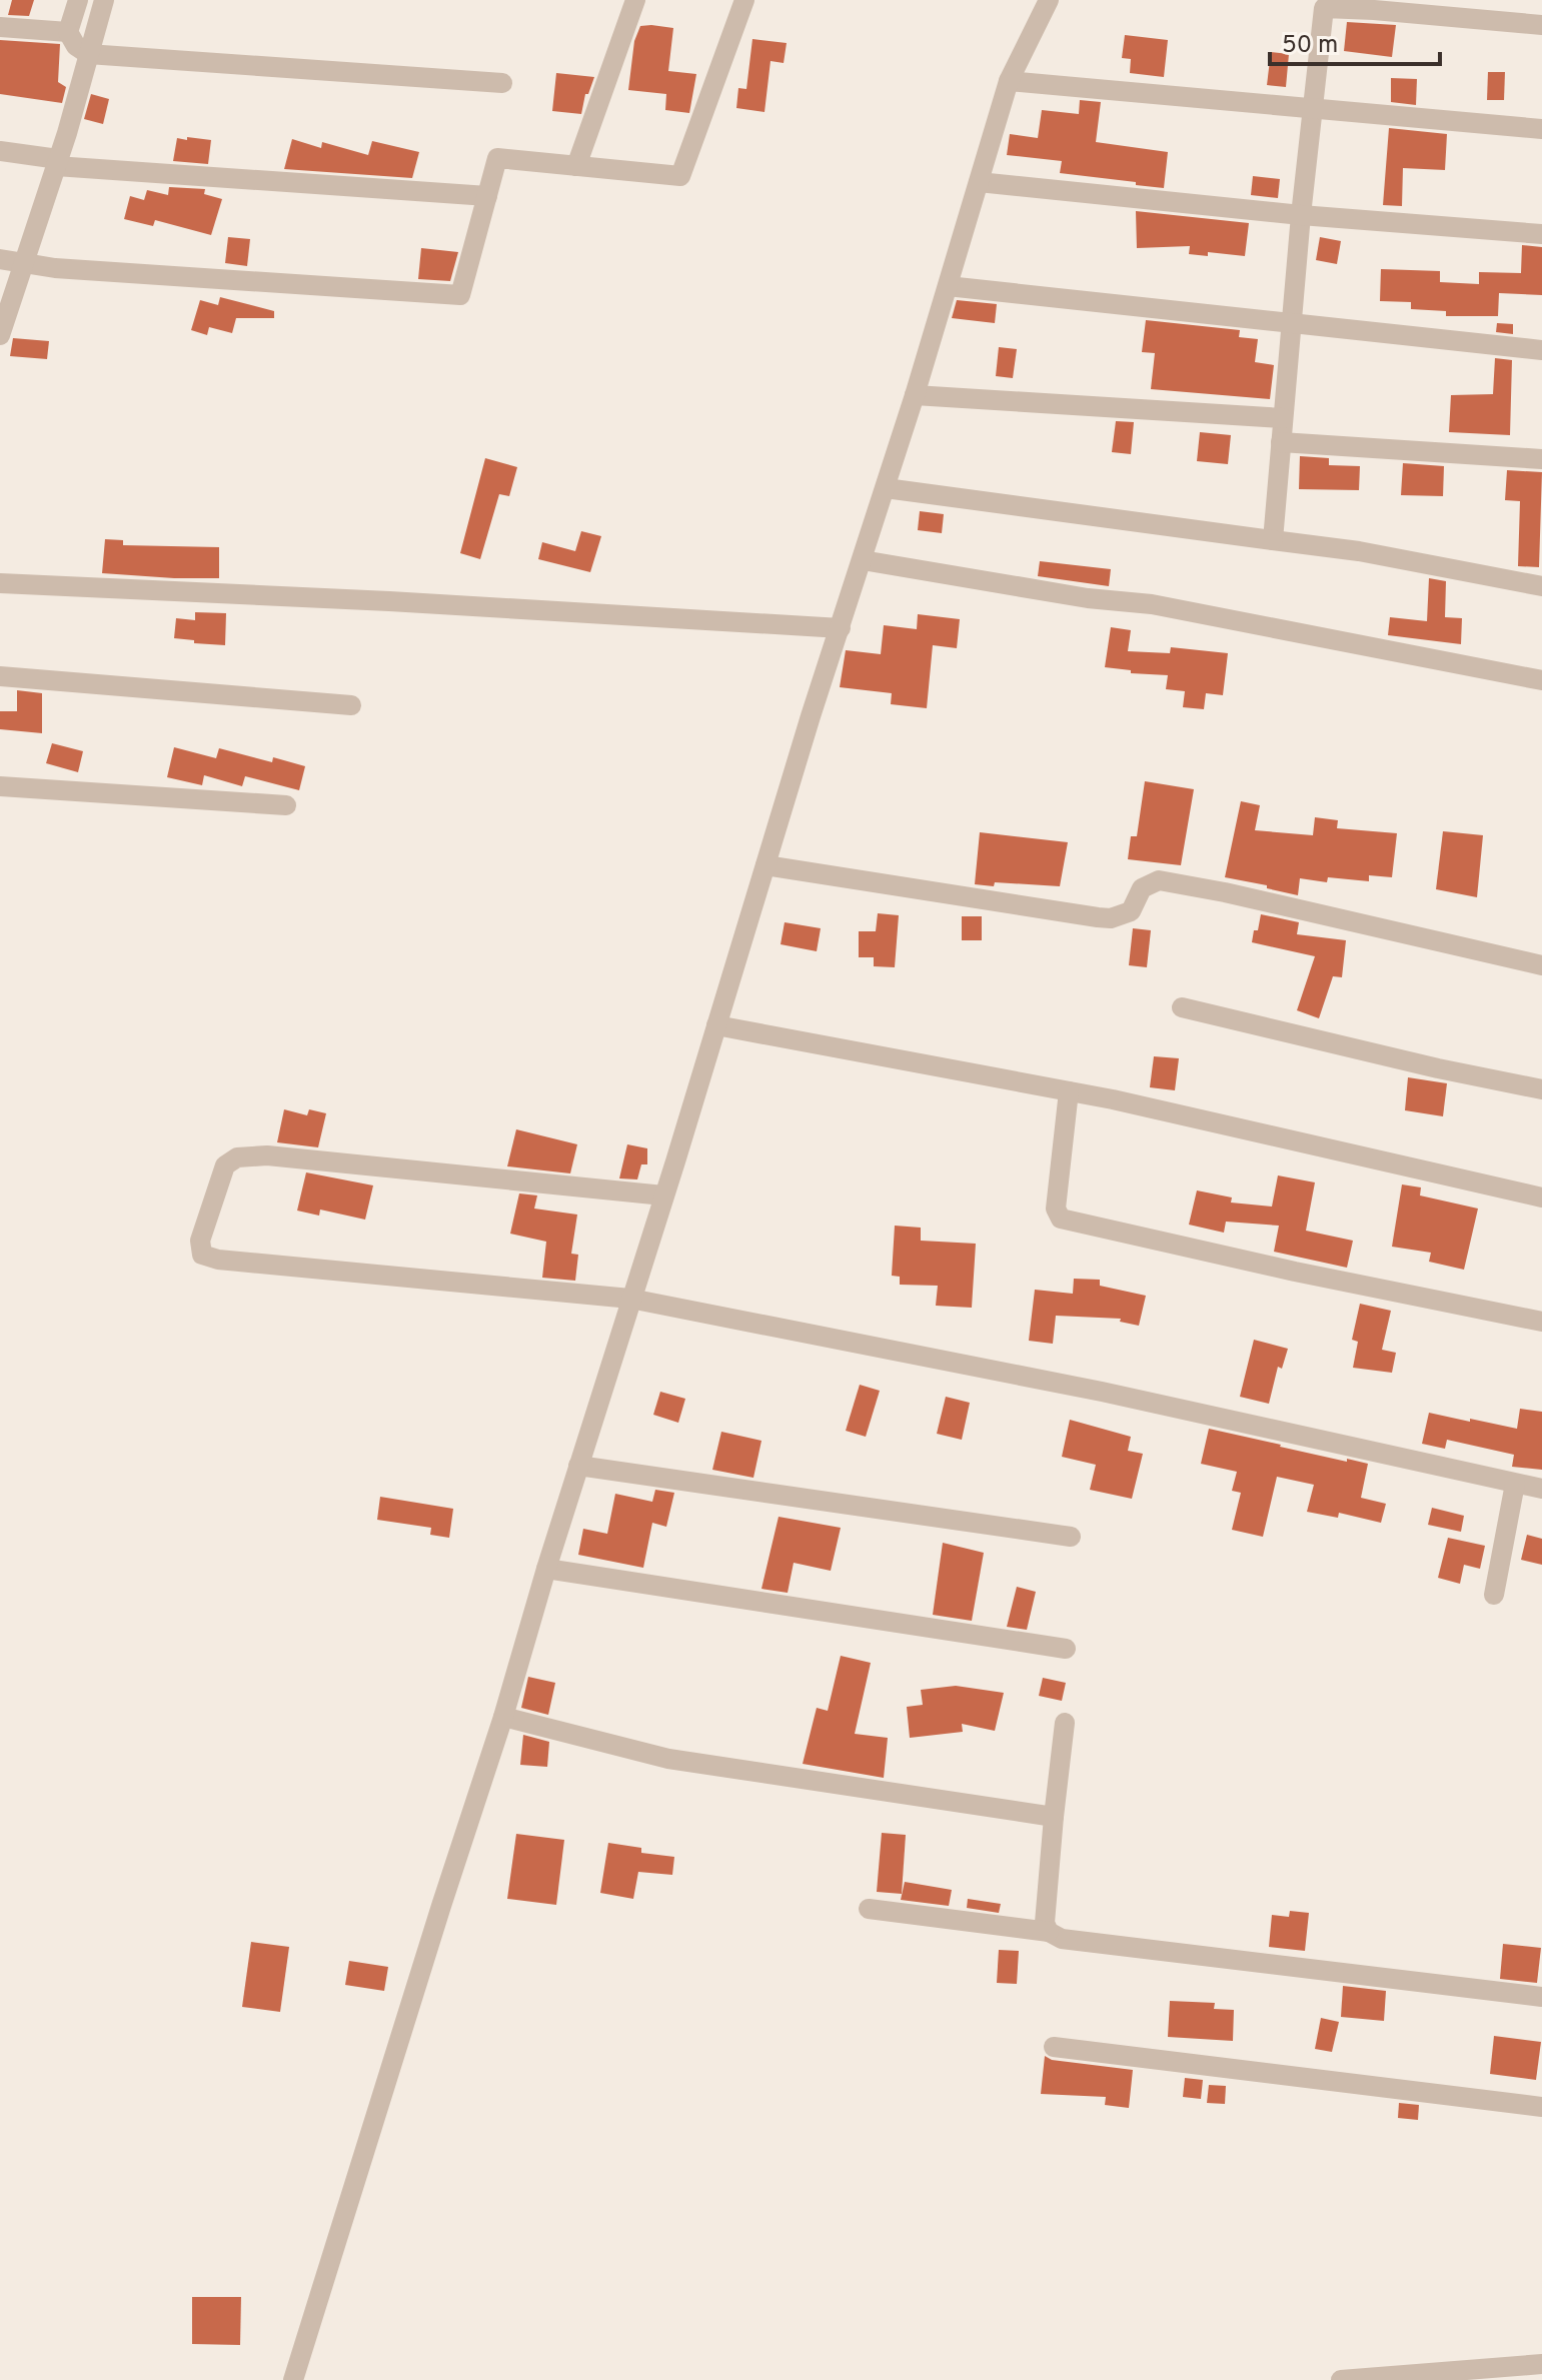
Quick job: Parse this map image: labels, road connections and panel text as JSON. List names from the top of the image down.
{
  "scale_bar": "50 m"
}
